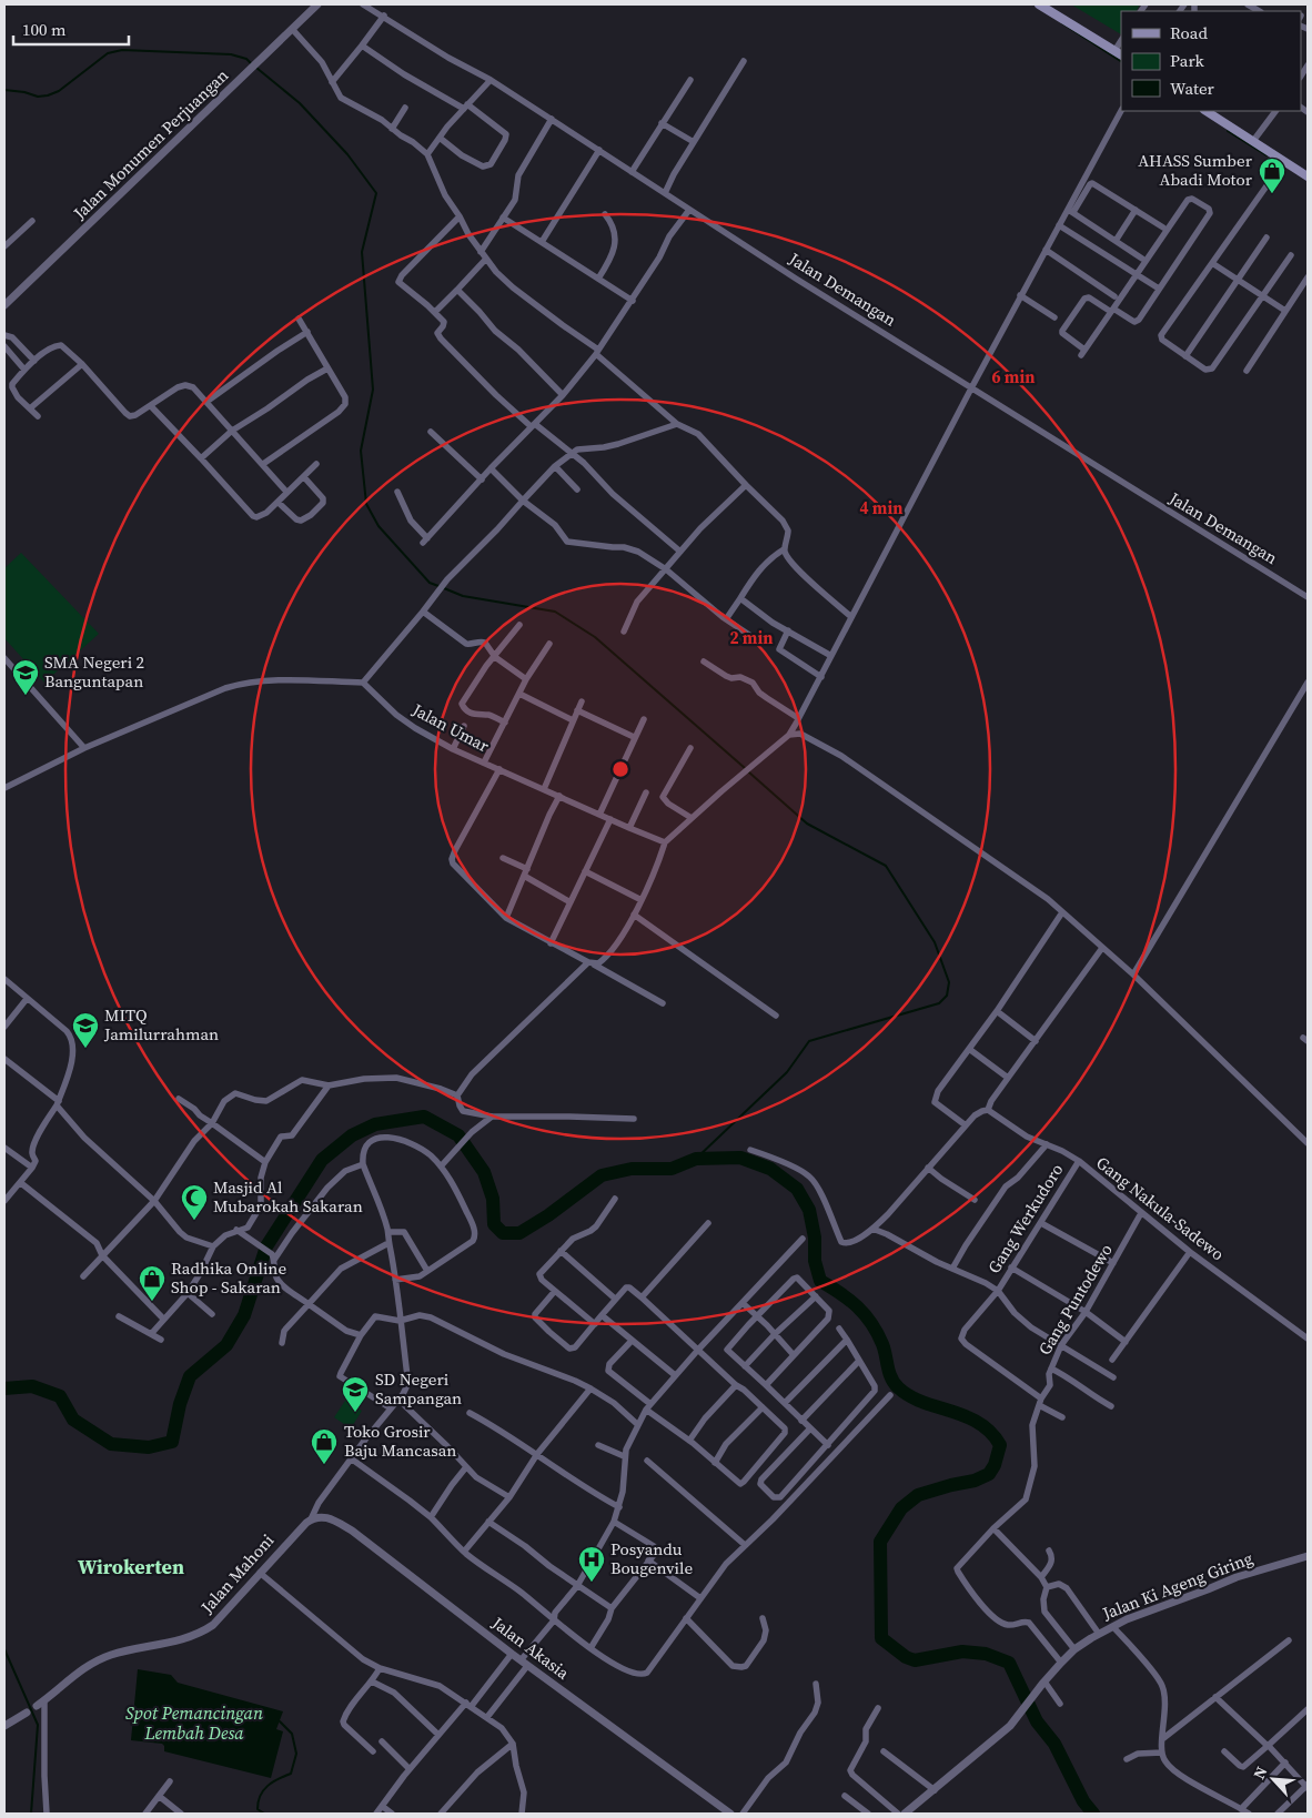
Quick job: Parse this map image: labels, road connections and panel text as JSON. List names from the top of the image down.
{
  "streets": {
    "street": [
      "Jalan Monumen Perjuangan",
      "Jalan Demangan",
      "Jalan Umar",
      "Gang Nakula-Sadewo",
      "Gang Werkudoro",
      "Gang Puntodewo",
      "Jalan Mahoni",
      "Jalan Ki Ageng Giring",
      "Jalan Akasia"
    ]
  },
  "crossings": [
    ["Gang Nakula-Sadewo", "Gang Werkudoro"],
    ["Gang Nakula-Sadewo", "Gang Puntodewo"],
    ["Gang Puntodewo", "Jalan Ki Ageng Giring"],
    ["Jalan Mahoni", "Jalan Akasia"]
  ],
  "districts": ["Wirokerten"],
  "water": ["Spot Pemancingan Lembah Desa"],
  "places": {
    "shop": ["AHASS Sumber Abadi Motor", "Radhika Online Shop - Sakaran", "Toko Grosir Baju Mancasan"],
    "school or university": ["SMA Negeri 2 Banguntapan", "MITQ Jamilurrahman", "SD Negeri Sampangan"],
    "mosque": ["Masjid Al Mubarokah Sakaran"],
    "hospital": ["Posyandu Bougenvile"]
  },
  "legend": ["Road", "Park", "Water"],
  "scale_bar": "100 m",
  "north": "top left",
  "rings": ["6 min", "4 min", "2 min"]
}
